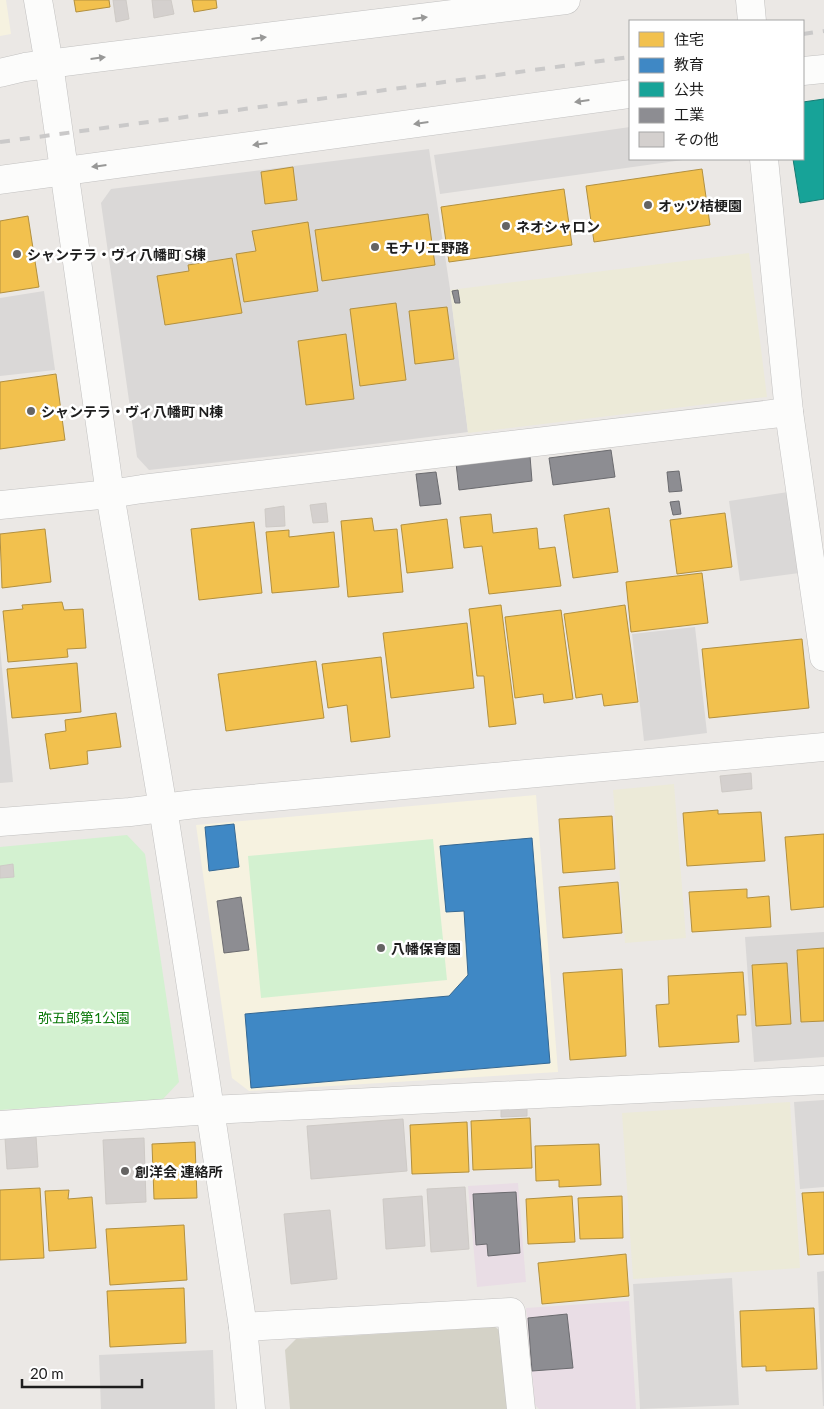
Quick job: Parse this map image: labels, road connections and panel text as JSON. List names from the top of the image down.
{
  "parks": ["弥五郎第1公園"],
  "places": [
    "オッツ桔梗園",
    "ネオシャロン",
    "モナリエ野路",
    "シャンテラ・ヴィ八幡町 S棟",
    "シャンテラ・ヴィ八幡町 N棟",
    "八幡保育園",
    "創洋会 連絡所"
  ],
  "legend": [
    "住宅",
    "教育",
    "公共",
    "工業",
    "その他"
  ],
  "scale_bar": "20 m"
}
